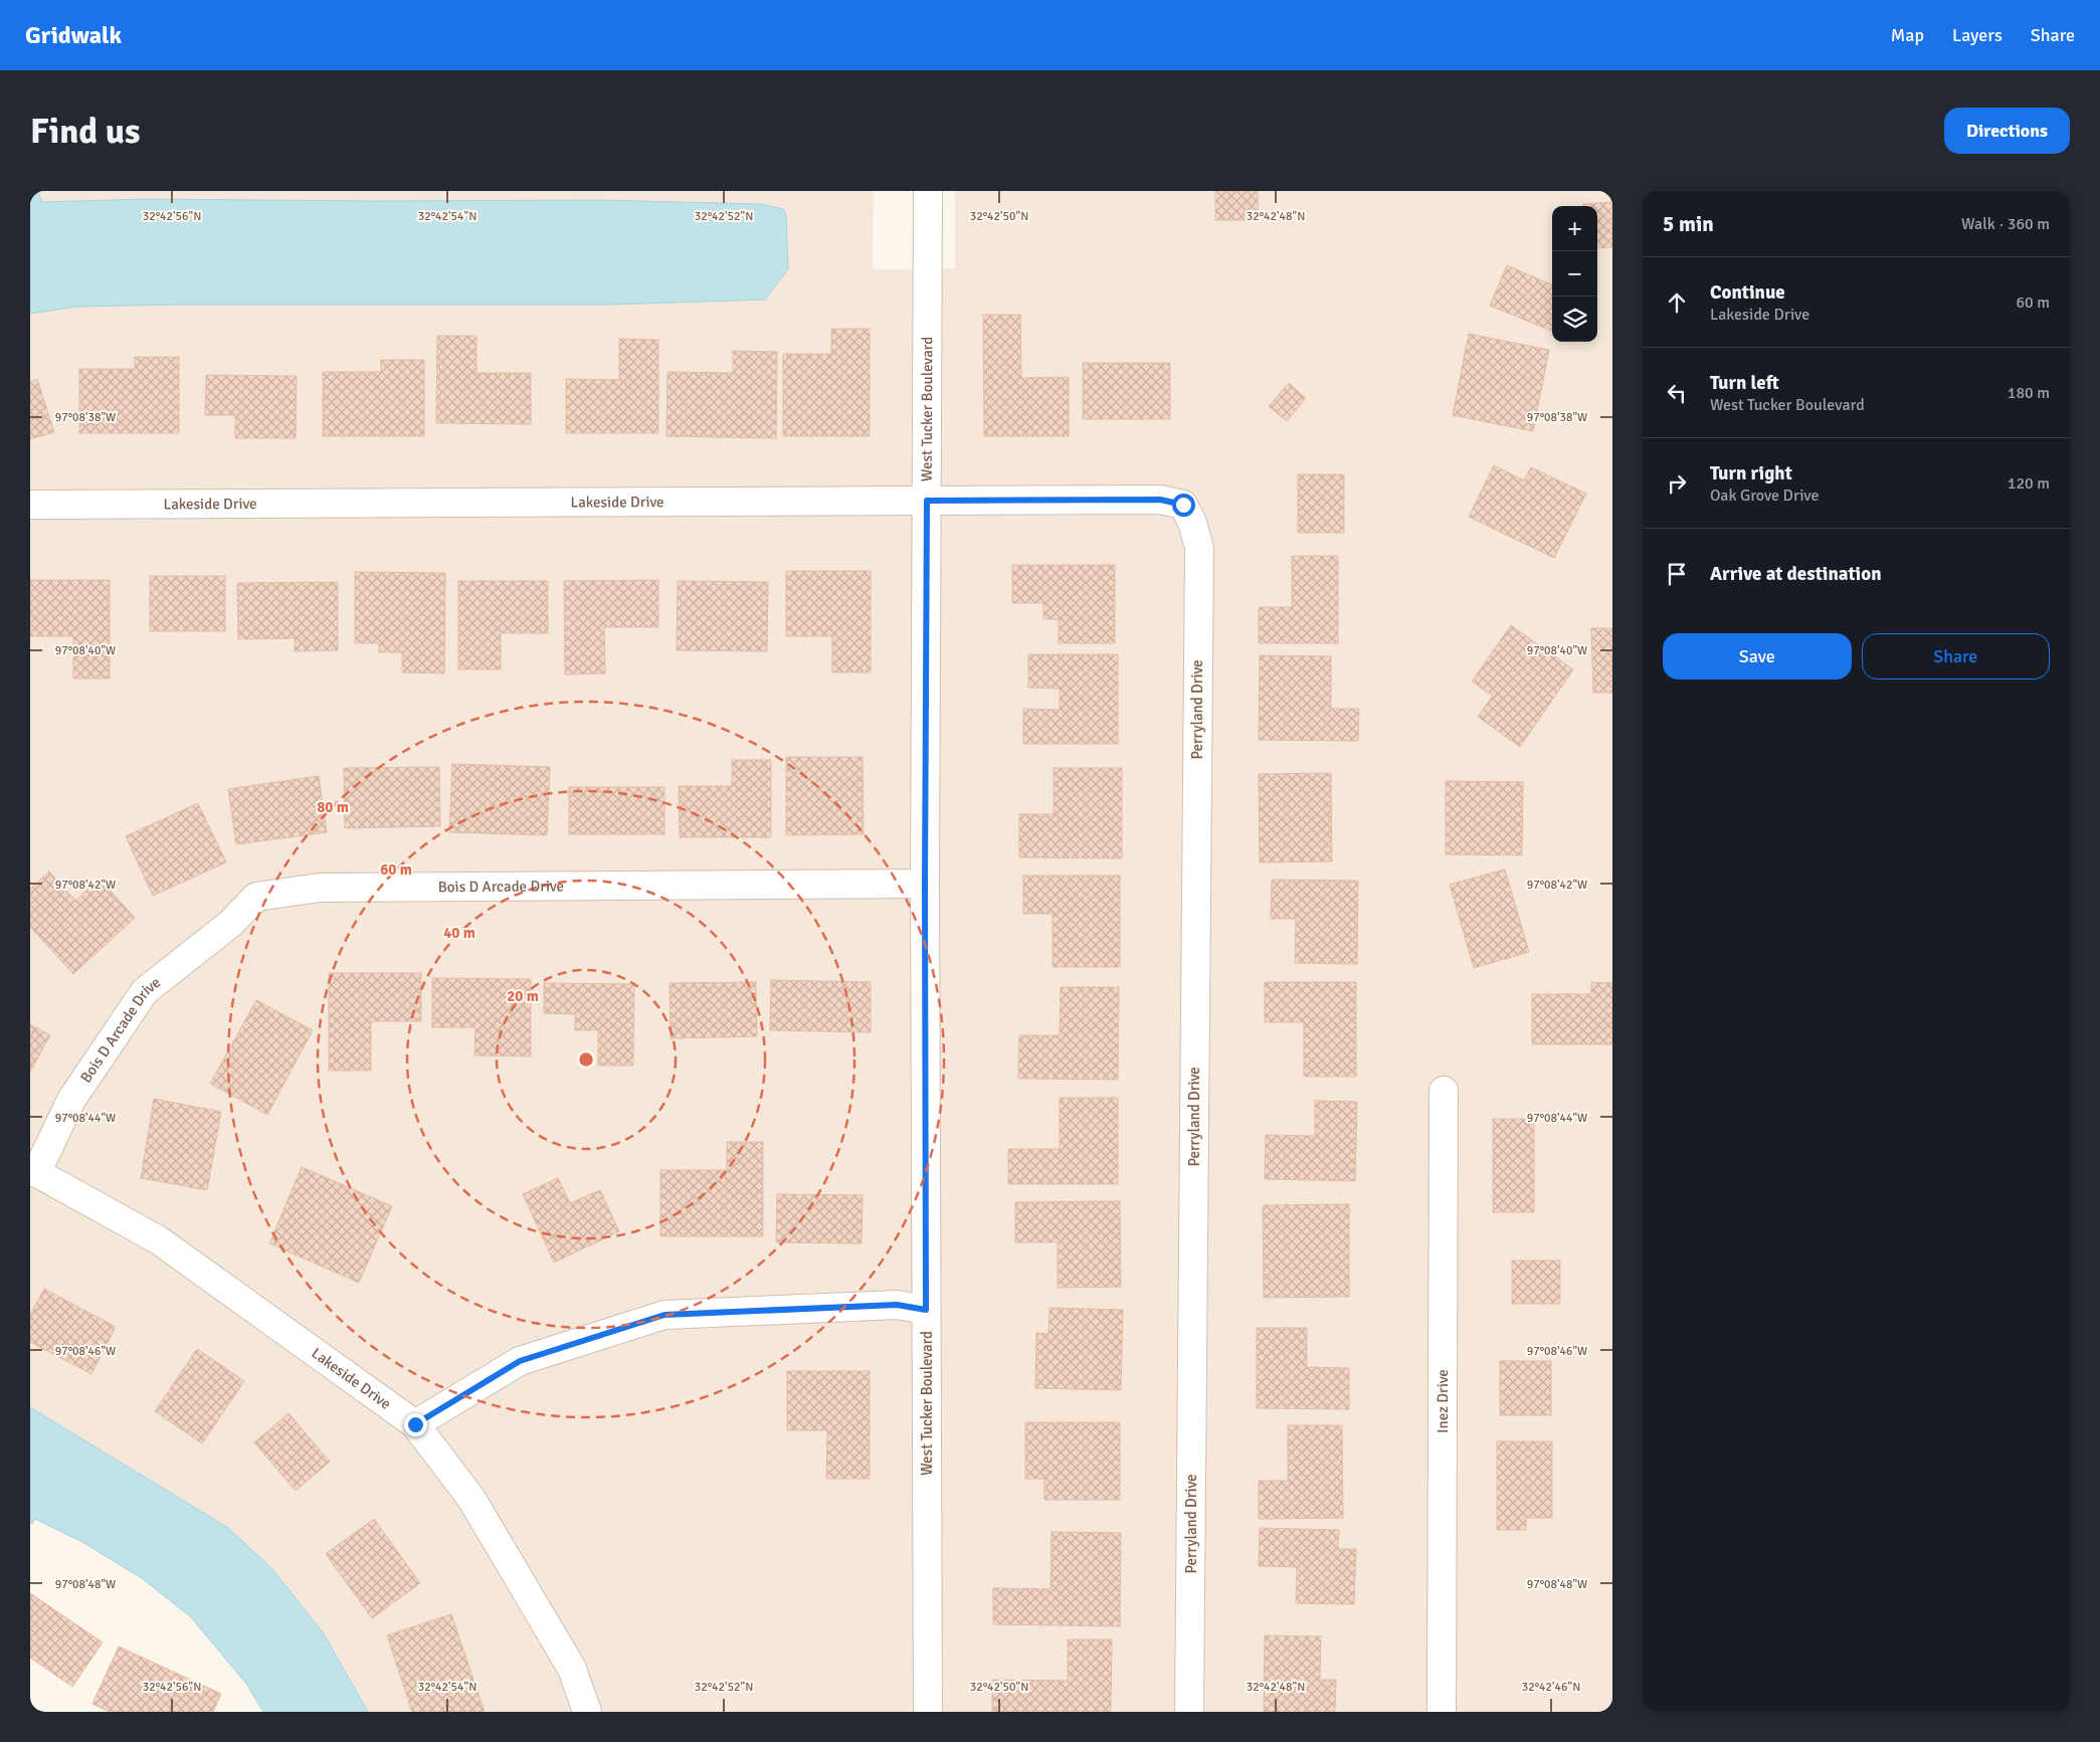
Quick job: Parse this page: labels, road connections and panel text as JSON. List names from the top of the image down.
{
  "streets": {
    "street": [
      "West Tucker Boulevard",
      "Lakeside Drive",
      "Perryland Drive",
      "Bois D Arcade Drive",
      "Inez Drive"
    ]
  },
  "crossings": [
    ["West Tucker Boulevard", "Lakeside Drive"],
    ["West Tucker Boulevard", "Bois D Arcade Drive"],
    ["Lakeside Drive", "Perryland Drive"],
    ["Lakeside Drive", "Bois D Arcade Drive"]
  ],
  "page": {
    "header": "Gridwalk",
    "nav": ["Map", "Layers", "Share"],
    "buttons": [
      "Directions",
      ["Save", "Share"]
    ],
    "title": "Find us",
    "heading": ["5 min", "Walk · 360 m"],
    "map_buttons": ["+", "−"],
    "list": [
      ["Continue", "Lakeside Drive", "60 m"],
      ["Turn left", "West Tucker Boulevard", "180 m"],
      ["Turn right", "Oak Grove Drive", "120 m"],
      "Arrive at destination"
    ]
  },
  "coordinates": [
    "32°42'56\"N",
    "32°42'54\"N",
    "32°42'52\"N",
    "32°42'50\"N",
    "32°42'48\"N",
    "97°08'38\"W",
    "97°08'40\"W",
    "97°08'42\"W",
    "97°08'44\"W",
    "97°08'46\"W",
    "97°08'48\"W",
    "32°42'46\"N"
  ],
  "rings": [
    "80 m",
    "60 m",
    "40 m",
    "20 m"
  ]
}
